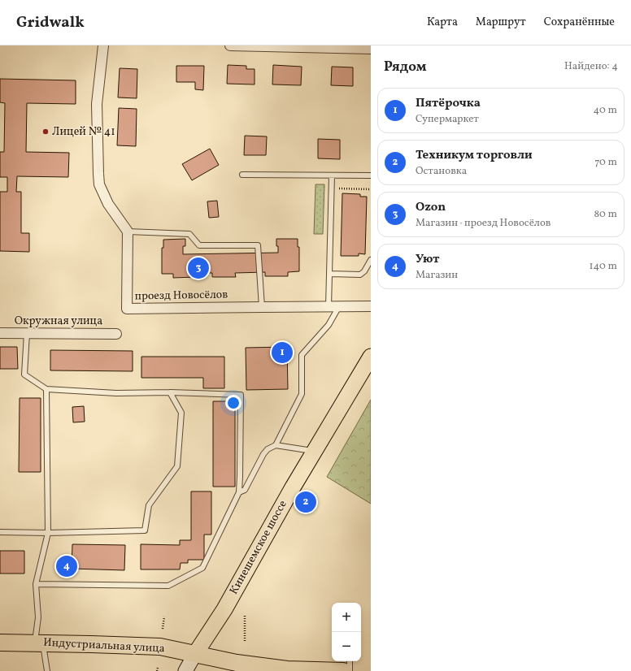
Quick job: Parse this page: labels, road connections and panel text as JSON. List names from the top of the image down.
{
  "streets": {
    "highway": ["Индустриальная улица"],
    "main road": ["Кинешемское шоссе"],
    "street": ["проезд Новосёлов", "Окружная улица"]
  },
  "crossings": [
    ["Кинешемское шоссе", "Индустриальная улица"]
  ],
  "places": ["Лицей № 41"],
  "page": {
    "header": "Gridwalk",
    "nav": ["Карта", "Маршрут", "Сохранённые"],
    "heading": ["Рядом", "Найдено: 4"],
    "list": [
      {
        "mark": "1",
        "name": "Пятёрочка",
        "note": "Супермаркет",
        "value": "40 m"
      },
      {
        "mark": "2",
        "name": "Техникум торговли",
        "note": "Остановка",
        "value": "70 m"
      },
      {
        "mark": "3",
        "name": "Ozon",
        "note": "Магазин · проезд Новосёлов",
        "value": "80 m"
      },
      {
        "mark": "4",
        "name": "Уют",
        "note": "Магазин",
        "value": "140 m"
      }
    ],
    "pins": [
      "3",
      "1",
      "2",
      "4"
    ],
    "map_buttons": ["+", "−"]
  }
}
